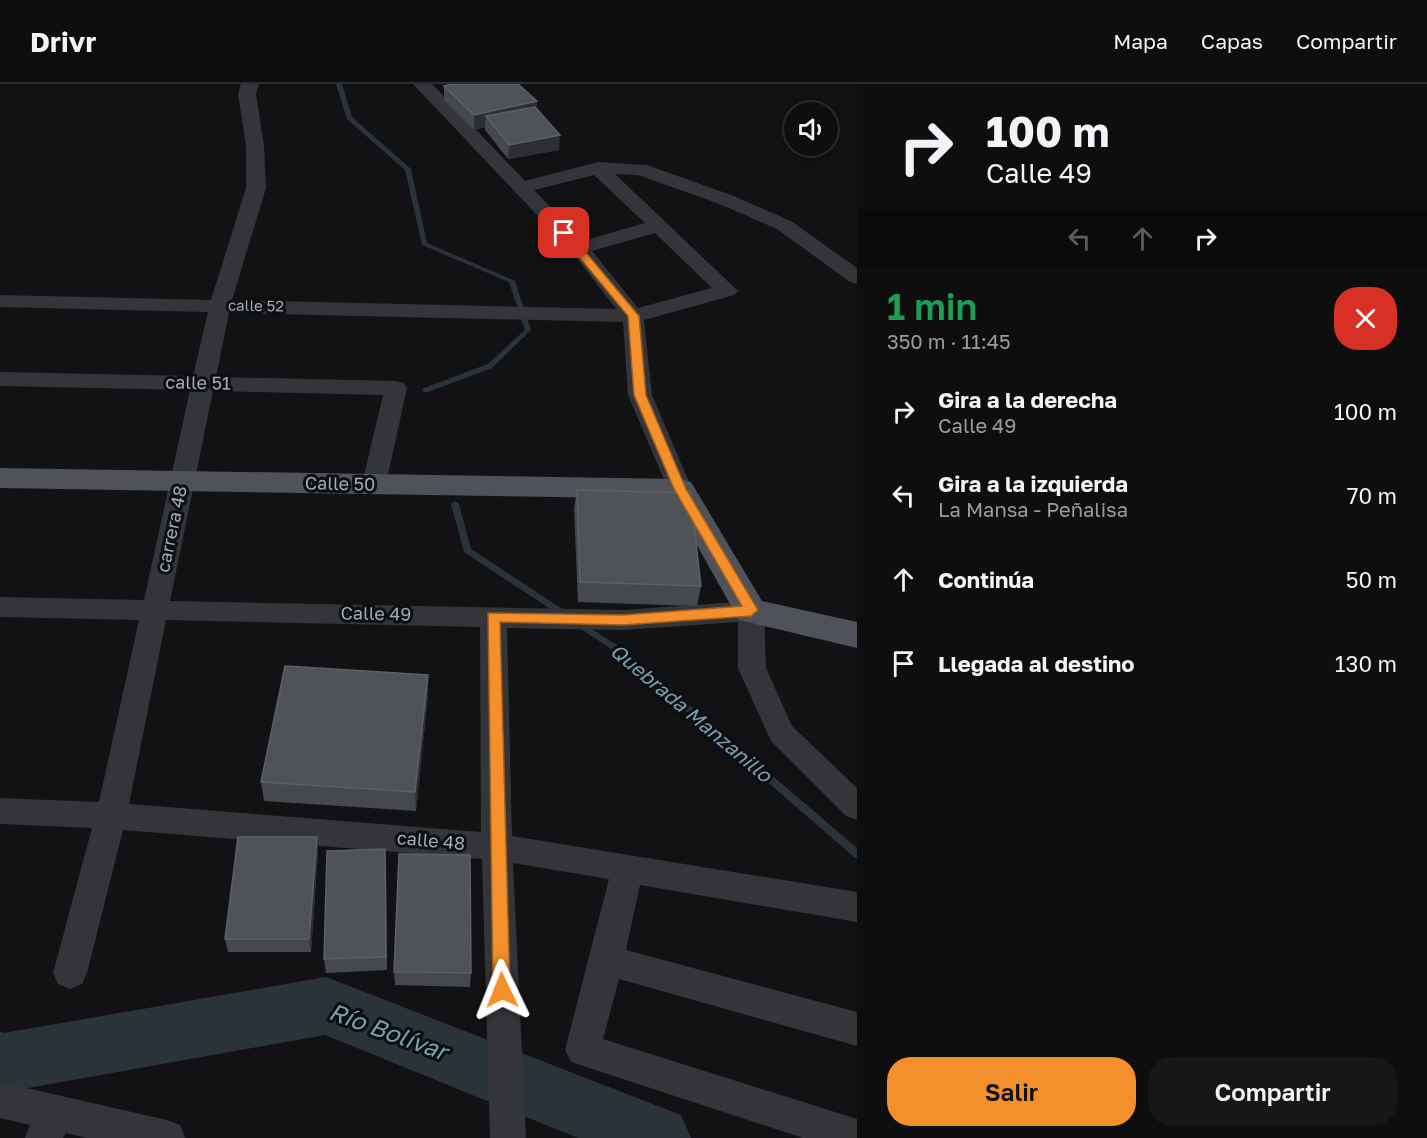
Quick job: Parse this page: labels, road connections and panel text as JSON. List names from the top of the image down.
{
  "streets": {
    "main road": ["Calle 50"],
    "street": [
      "calle 52",
      "calle 51",
      "carrera 48",
      "Calle 49",
      "calle 48"
    ]
  },
  "crossings": [
    ["calle 52", "carrera 48"],
    ["calle 51", "Calle 50"],
    ["calle 51", "carrera 48"],
    ["Calle 50", "carrera 48"],
    ["carrera 48", "Calle 49"],
    ["carrera 48", "calle 48"]
  ],
  "water": ["Quebrada Manzanillo", "Río Bolívar"],
  "page": {
    "header": "Drivr",
    "nav": ["Mapa", "Capas", "Compartir"],
    "turn": ["100 m", "Calle 49"],
    "heading": ["1 min", "350 m · 11:45"],
    "list": [
      {
        "name": "Gira a la derecha",
        "note": "Calle 49",
        "value": "100 m"
      },
      {
        "name": "Gira a la izquierda",
        "note": "La Mansa - Peñalisa",
        "value": "70 m"
      },
      {
        "name": "Continúa",
        "value": "50 m"
      },
      {
        "name": "Llegada al destino",
        "value": "130 m"
      }
    ],
    "buttons": ["Salir", "Compartir"]
  }
}
